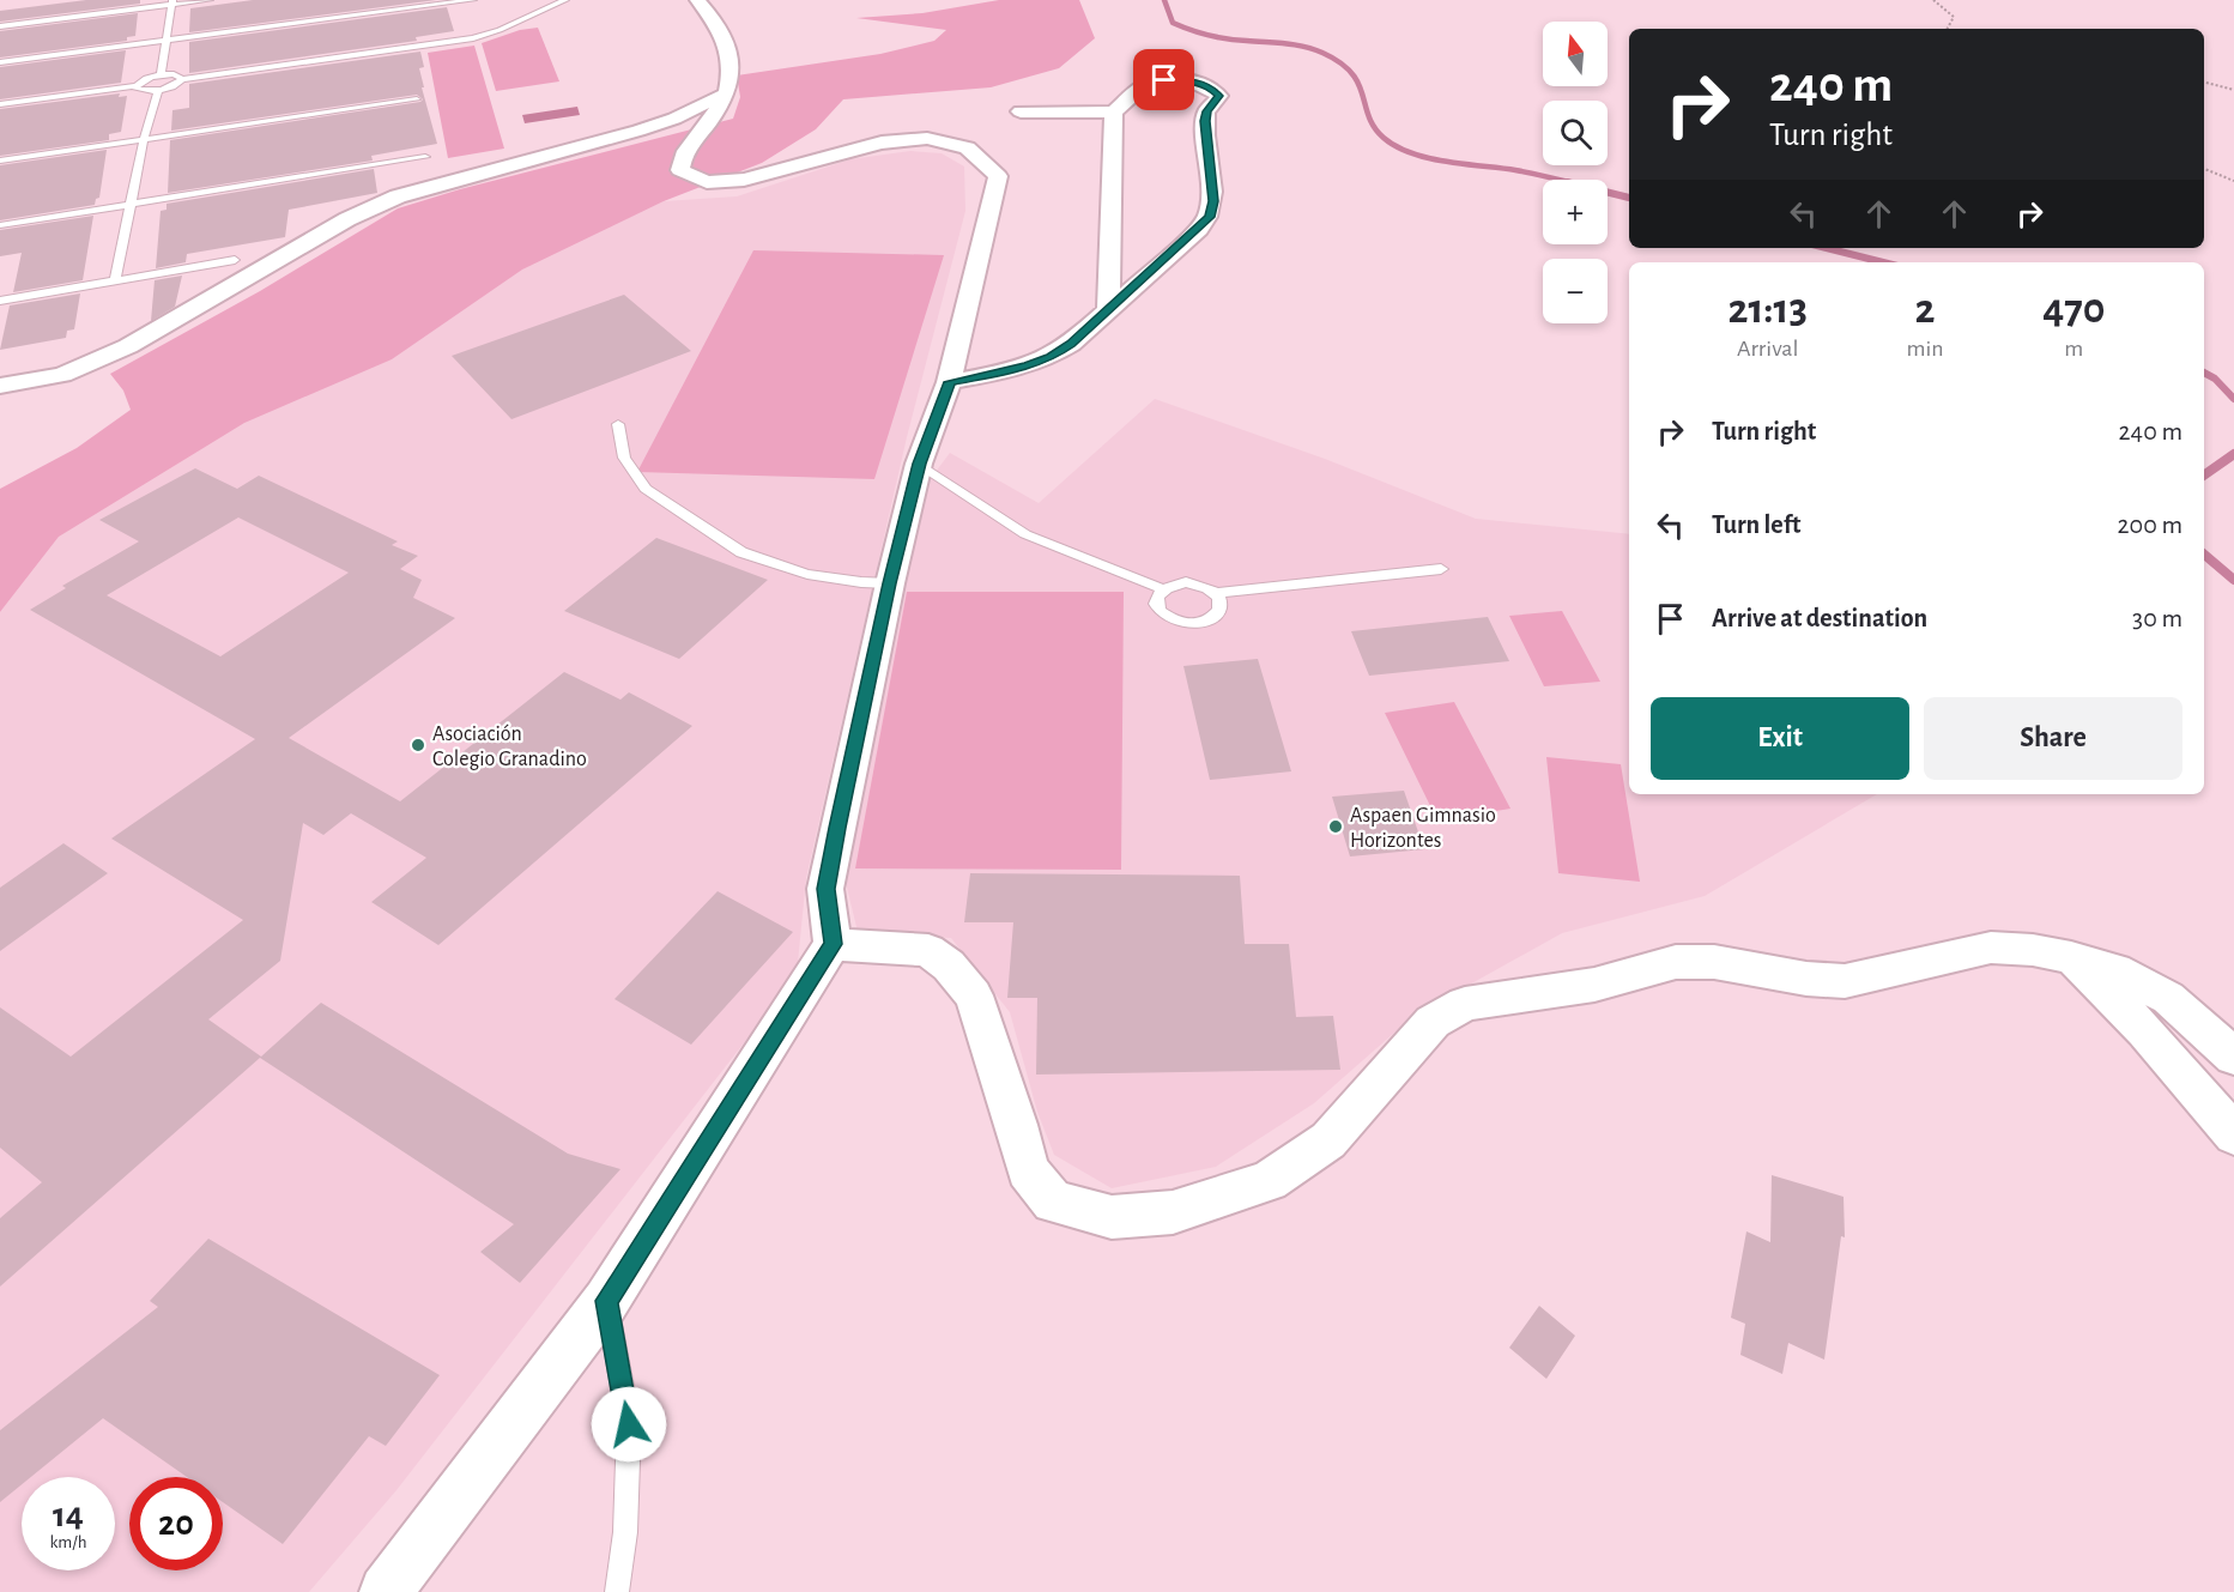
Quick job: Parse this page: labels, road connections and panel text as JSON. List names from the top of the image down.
{
  "places": ["Asociación Colegio Granadino", "Aspaen Gimnasio Horizontes"],
  "north": "top",
  "page": {
    "map_buttons": ["+", "−"],
    "turn": ["240 m", "Turn right"],
    "eta": [
      "21:13",
      "Arrival",
      "2",
      "min",
      "470",
      "m"
    ],
    "list": [
      {
        "name": "Turn right",
        "value": "240 m"
      },
      {
        "name": "Turn left",
        "value": "200 m"
      },
      {
        "name": "Arrive at destination",
        "value": "30 m"
      }
    ],
    "buttons": ["Exit", "Share"],
    "speed": "14 km/h",
    "limit": "20"
  }
}
